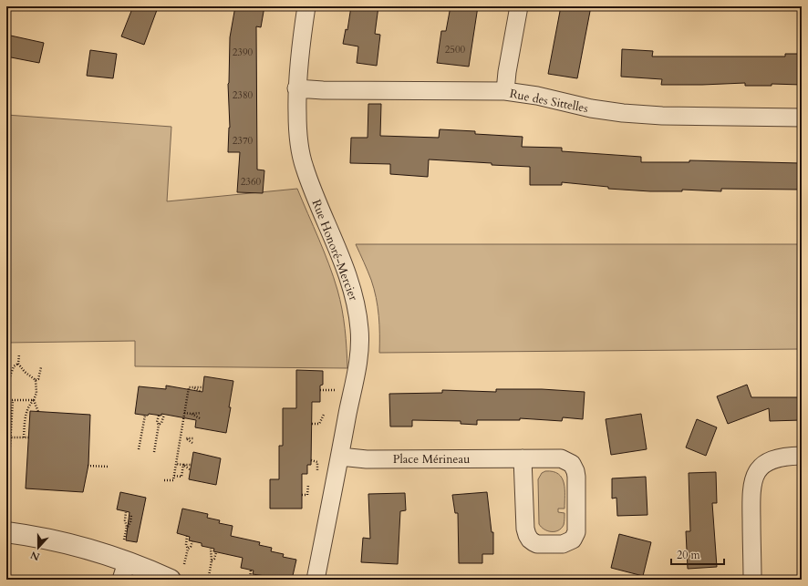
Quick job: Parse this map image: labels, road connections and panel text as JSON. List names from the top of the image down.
{
  "streets": {
    "street": ["Rue des Sittelles", "Rue Honoré-Mercier", "Place Mérineau"]
  },
  "crossings": [
    ["Rue des Sittelles", "Rue Honoré-Mercier"],
    ["Rue Honoré-Mercier", "Place Mérineau"]
  ],
  "house_numbers": [
    "2500",
    "2390",
    "2380",
    "2370",
    "2360"
  ],
  "scale_bar": "20 m",
  "north": "bottom"
}
